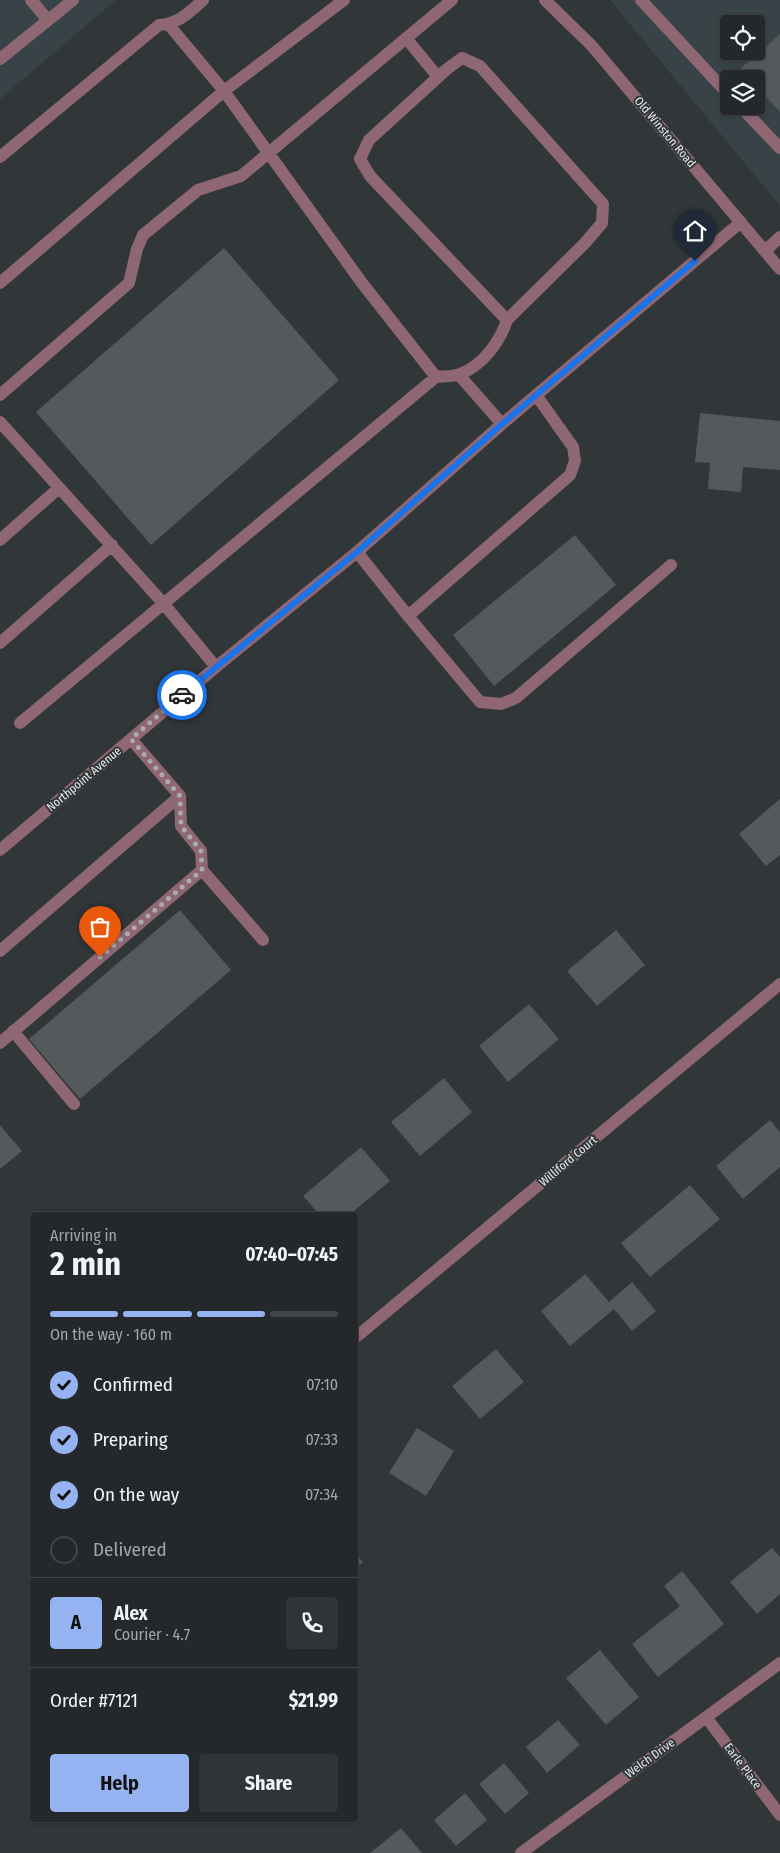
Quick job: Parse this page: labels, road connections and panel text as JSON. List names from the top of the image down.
{
  "streets": {
    "street": [
      "Old Winston Road",
      "Northpoint Avenue",
      "Williford Court",
      "Welch Drive",
      "Earle Place"
    ]
  },
  "crossings": [
    ["Old Winston Road", "Northpoint Avenue"],
    ["Welch Drive", "Earle Place"]
  ],
  "page": {
    "heading": ["2 min", "Arriving in", "07:40–07:45"],
    "panel": [
      "Alex",
      "Courier · 4.7",
      "Order #7121",
      "$21.99"
    ],
    "bar": "On the way · 160 m",
    "list": [
      ["Confirmed", "07:10"],
      ["Preparing", "07:33"],
      ["On the way", "07:34"],
      "Delivered"
    ],
    "round": "A",
    "buttons": ["Help", "Share"]
  }
}
